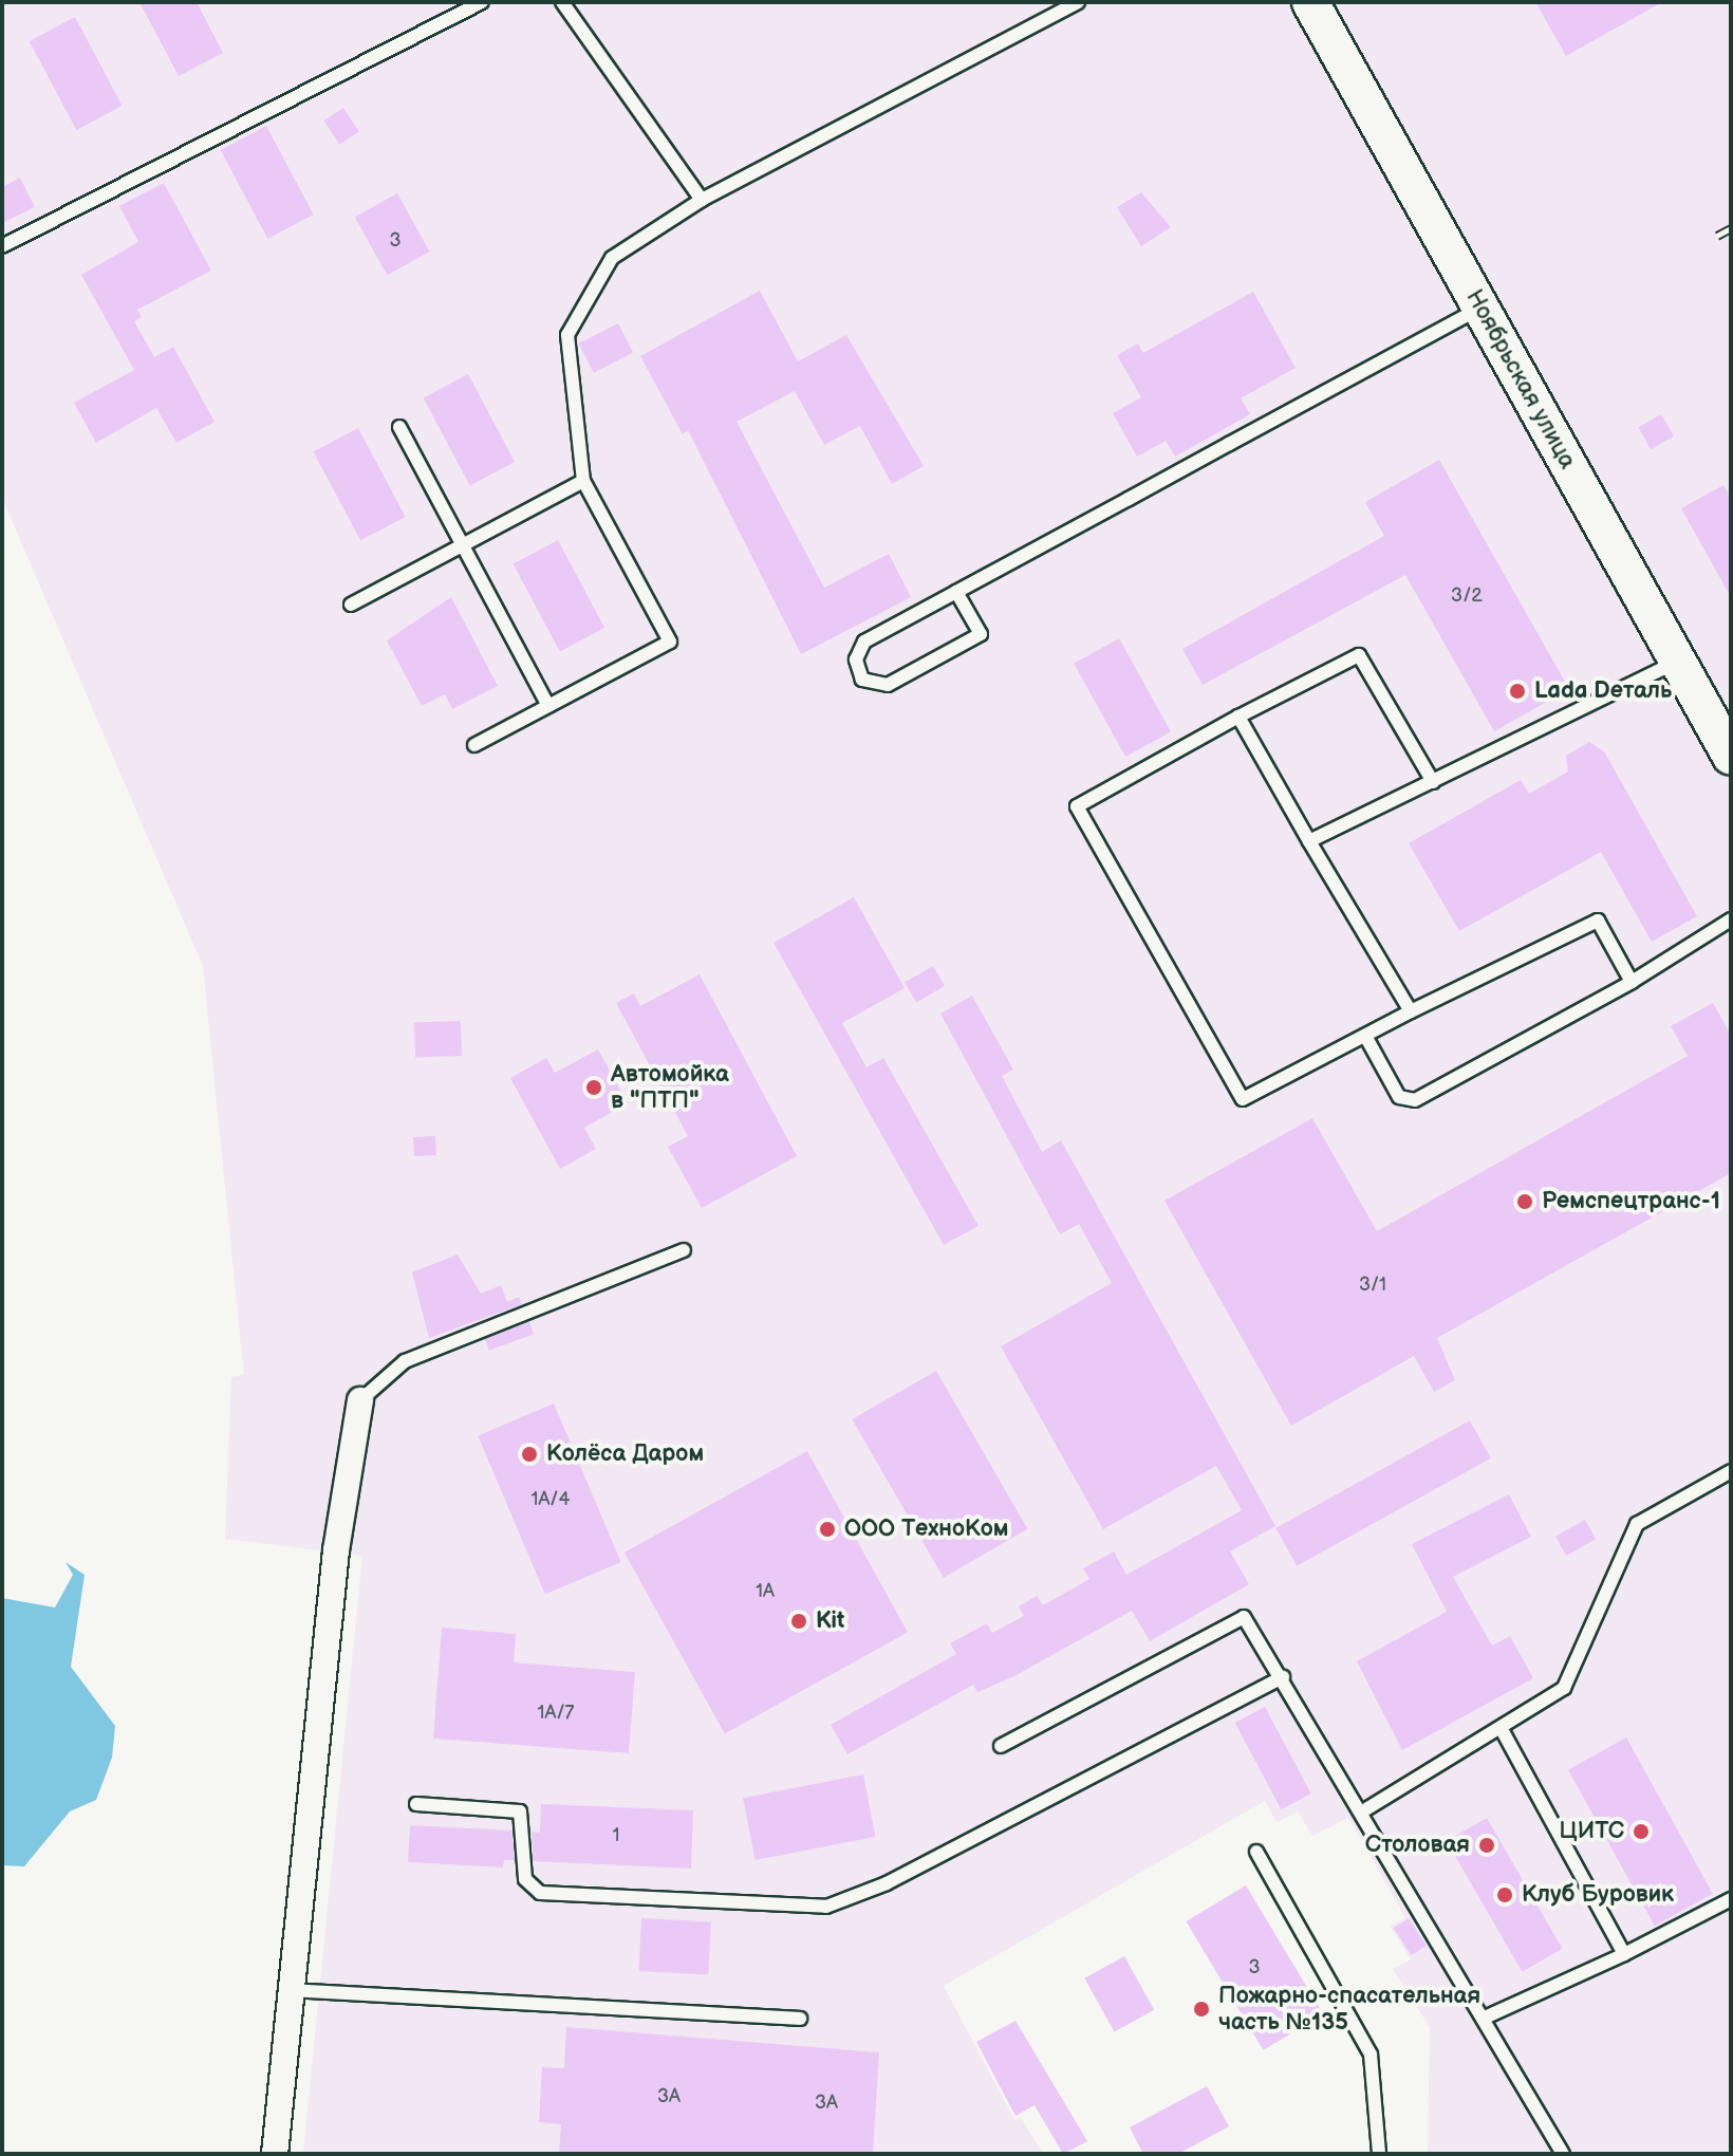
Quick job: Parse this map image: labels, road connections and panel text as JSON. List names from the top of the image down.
{
  "streets": {
    "main road": ["Ноябрьская улица"]
  },
  "places": [
    "Lada Dеталь",
    "Автомойка в \"ПТП\"",
    "Ремспецтранс-1",
    "Колёса Даром",
    "ООО ТехноКом",
    "Kit",
    "ЦИТС",
    "Столовая",
    "Клуб Буровик",
    "Пожарно-спасательная часть №135"
  ],
  "house_numbers": [
    "3",
    "3/2",
    "3/1",
    "1А/4",
    "1А",
    "1А/7",
    "1",
    "3",
    "3А",
    "3А"
  ]
}
